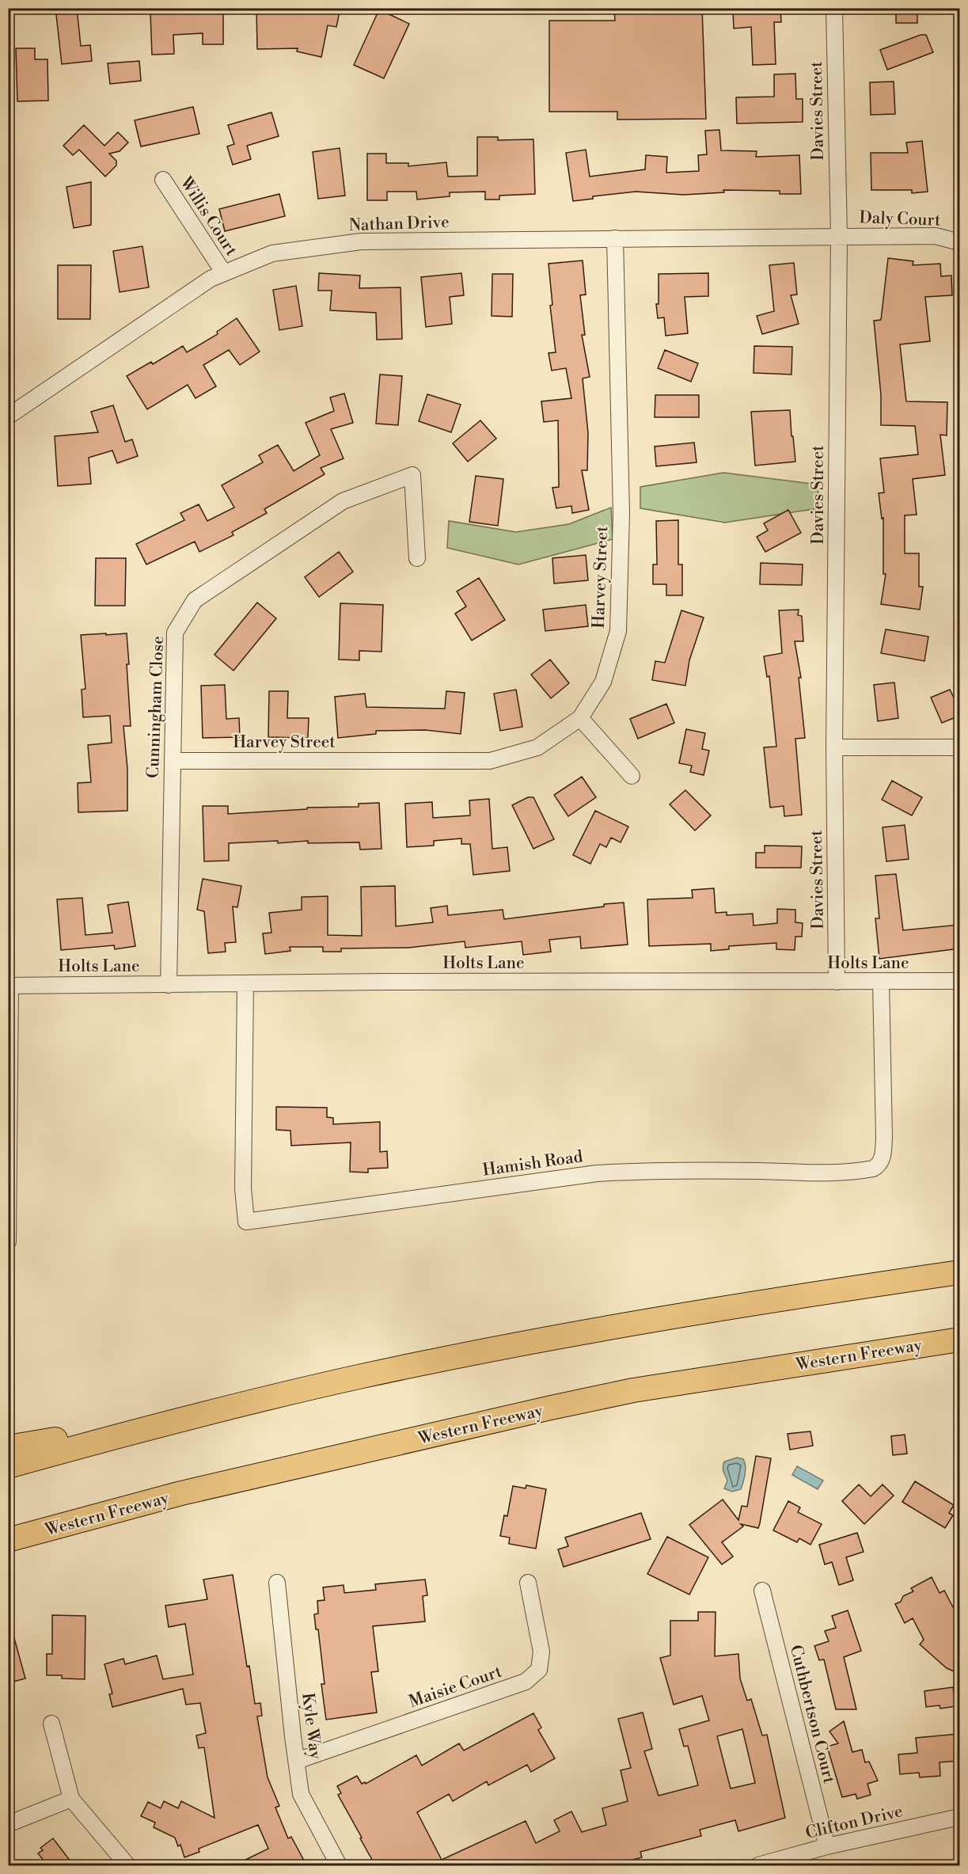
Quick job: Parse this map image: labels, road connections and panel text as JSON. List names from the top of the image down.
{
  "streets": {
    "highway": ["Western Freeway"],
    "street": [
      "Davies Street",
      "Willis Court",
      "Daly Court",
      "Nathan Drive",
      "Harvey Street",
      "Cunningham Close",
      "Holts Lane",
      "Hamish Road",
      "Maisie Court",
      "Cuthbertson Court",
      "Kyle Way",
      "Clifton Drive"
    ]
  },
  "crossings": [
    ["Davies Street", "Daly Court"],
    ["Davies Street", "Nathan Drive"],
    ["Davies Street", "Holts Lane"],
    ["Willis Court", "Nathan Drive"],
    ["Daly Court", "Nathan Drive"],
    ["Nathan Drive", "Harvey Street"],
    ["Harvey Street", "Cunningham Close"],
    ["Cunningham Close", "Holts Lane"],
    ["Holts Lane", "Hamish Road"],
    ["Maisie Court", "Kyle Way"],
    ["Cuthbertson Court", "Clifton Drive"]
  ]
}
